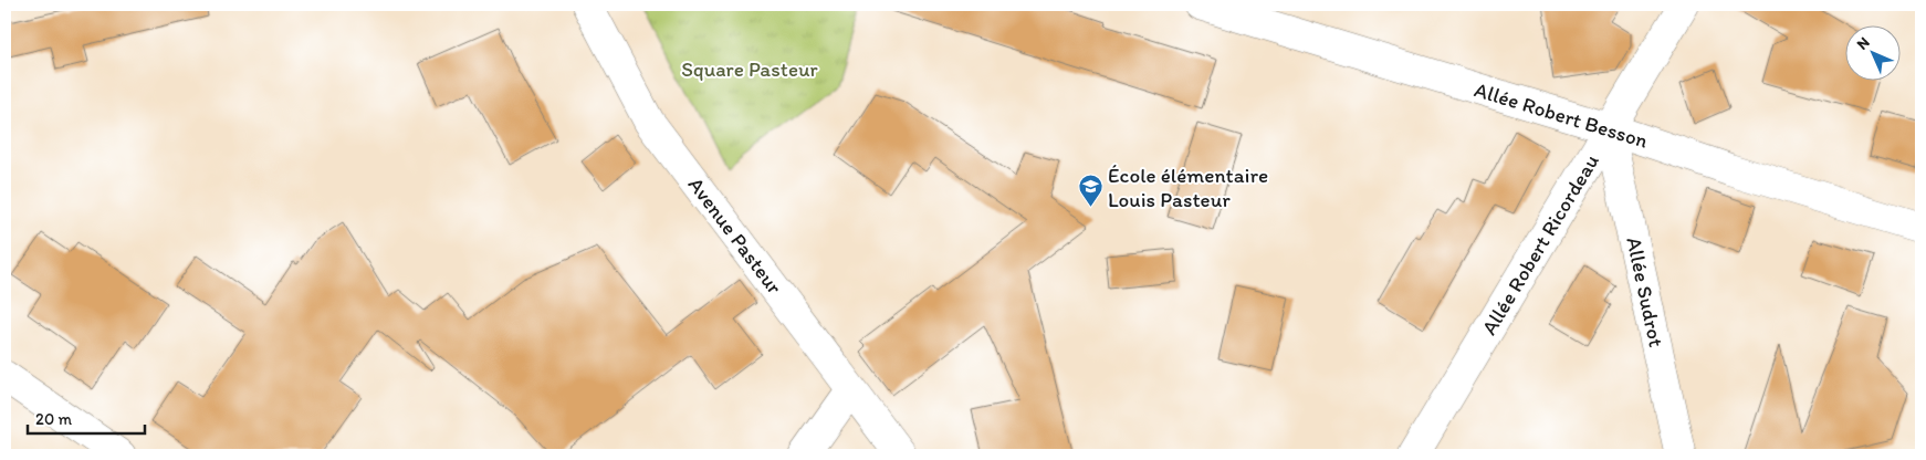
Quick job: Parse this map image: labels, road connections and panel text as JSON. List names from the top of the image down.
{
  "streets": {
    "street": [
      "Allée Robert Besson",
      "Avenue Pasteur",
      "Allée Robert Ricordeau",
      "Allée Sudrot"
    ]
  },
  "crossings": [
    ["Allée Robert Besson", "Allée Robert Ricordeau"],
    ["Allée Robert Besson", "Allée Sudrot"],
    ["Allée Robert Ricordeau", "Allée Sudrot"]
  ],
  "parks": ["Square Pasteur"],
  "places": {
    "school or university": ["École élémentaire Louis Pasteur"]
  },
  "scale_bar": "20 m",
  "north": "top left"
}
